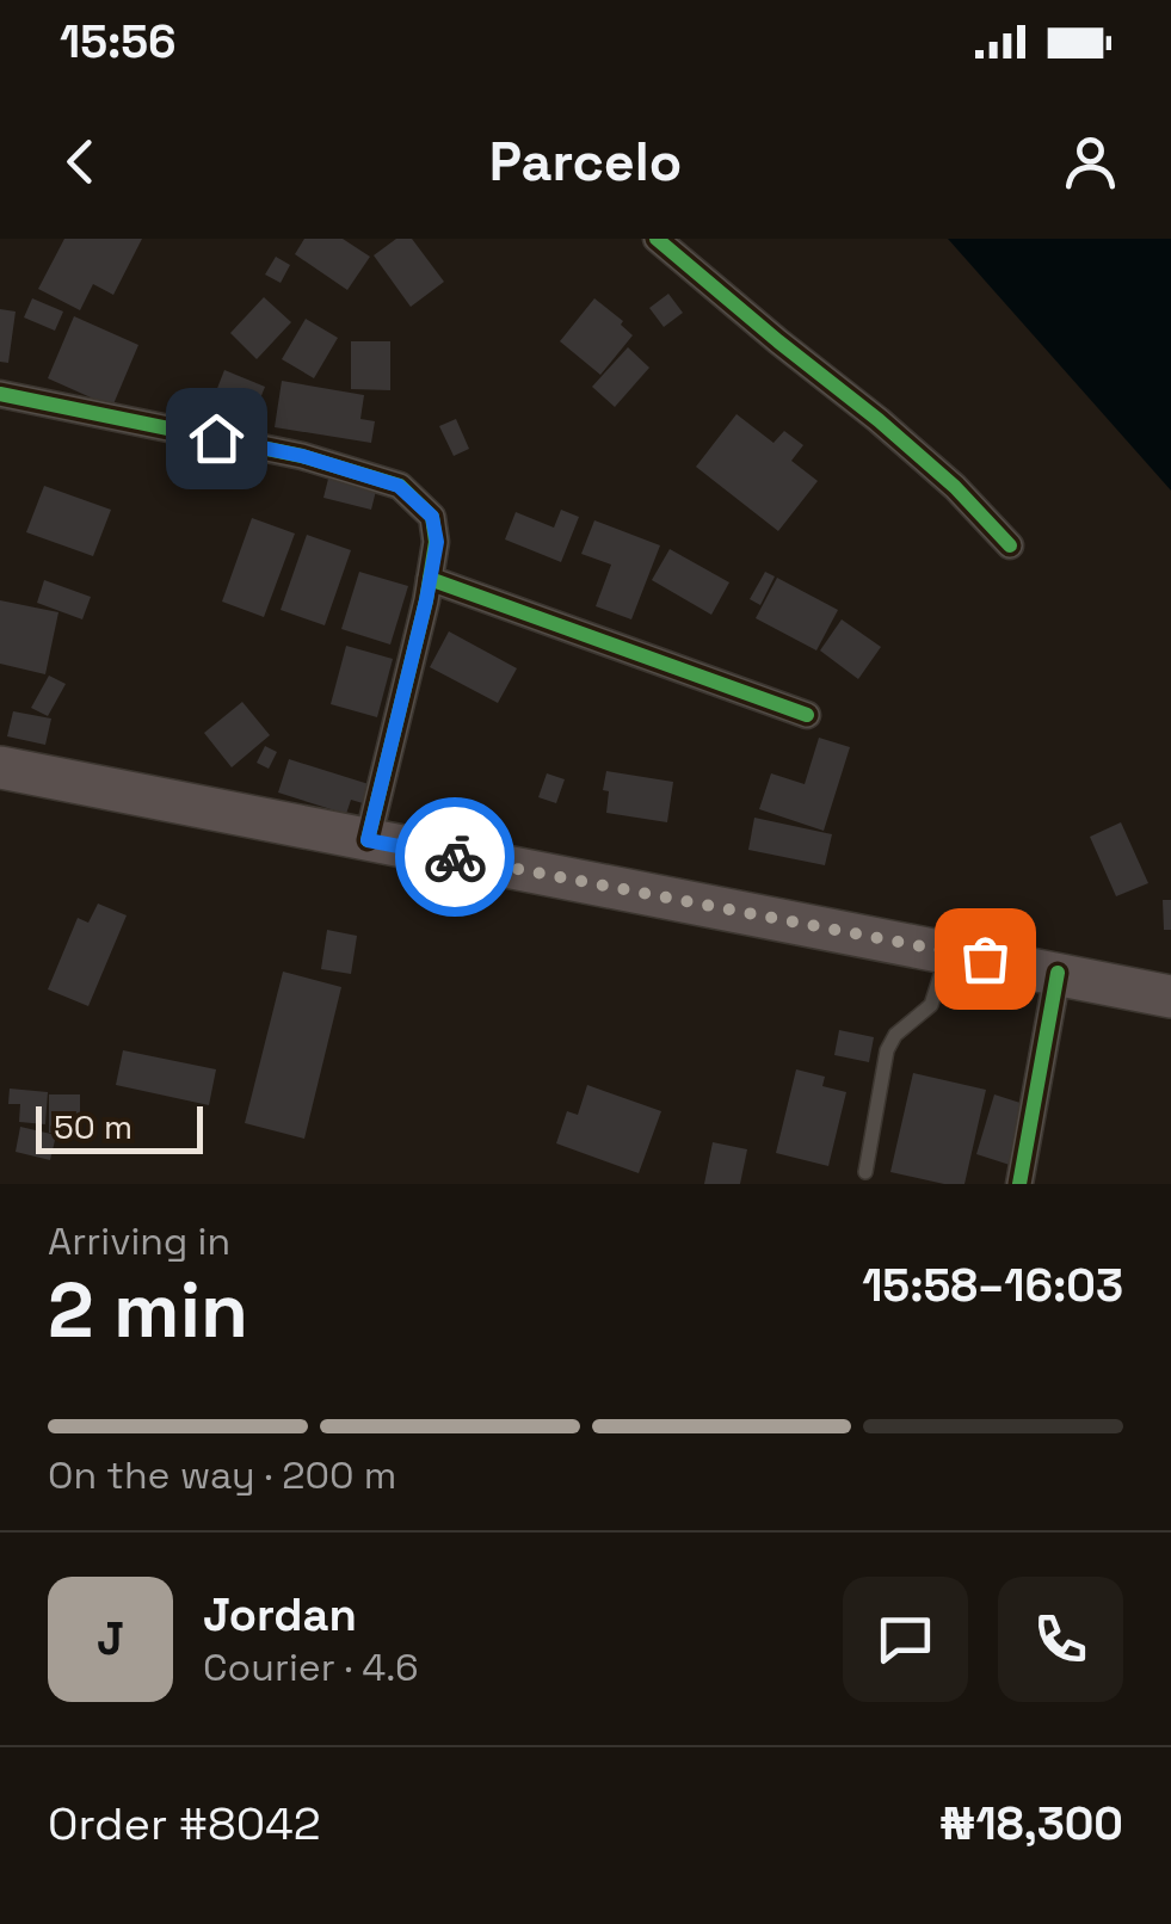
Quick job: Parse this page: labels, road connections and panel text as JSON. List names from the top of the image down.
{
  "scale_bar": "50 m",
  "page": {
    "status": "15:56",
    "header": "Parcelo",
    "scale": "50 m",
    "heading": ["2 min", "Arriving in", "15:58–16:03"],
    "panel": [
      "Jordan",
      "Courier · 4.6",
      "Order #8042",
      "₦18,300"
    ],
    "bar": "On the way · 200 m",
    "round": "J"
  }
}
